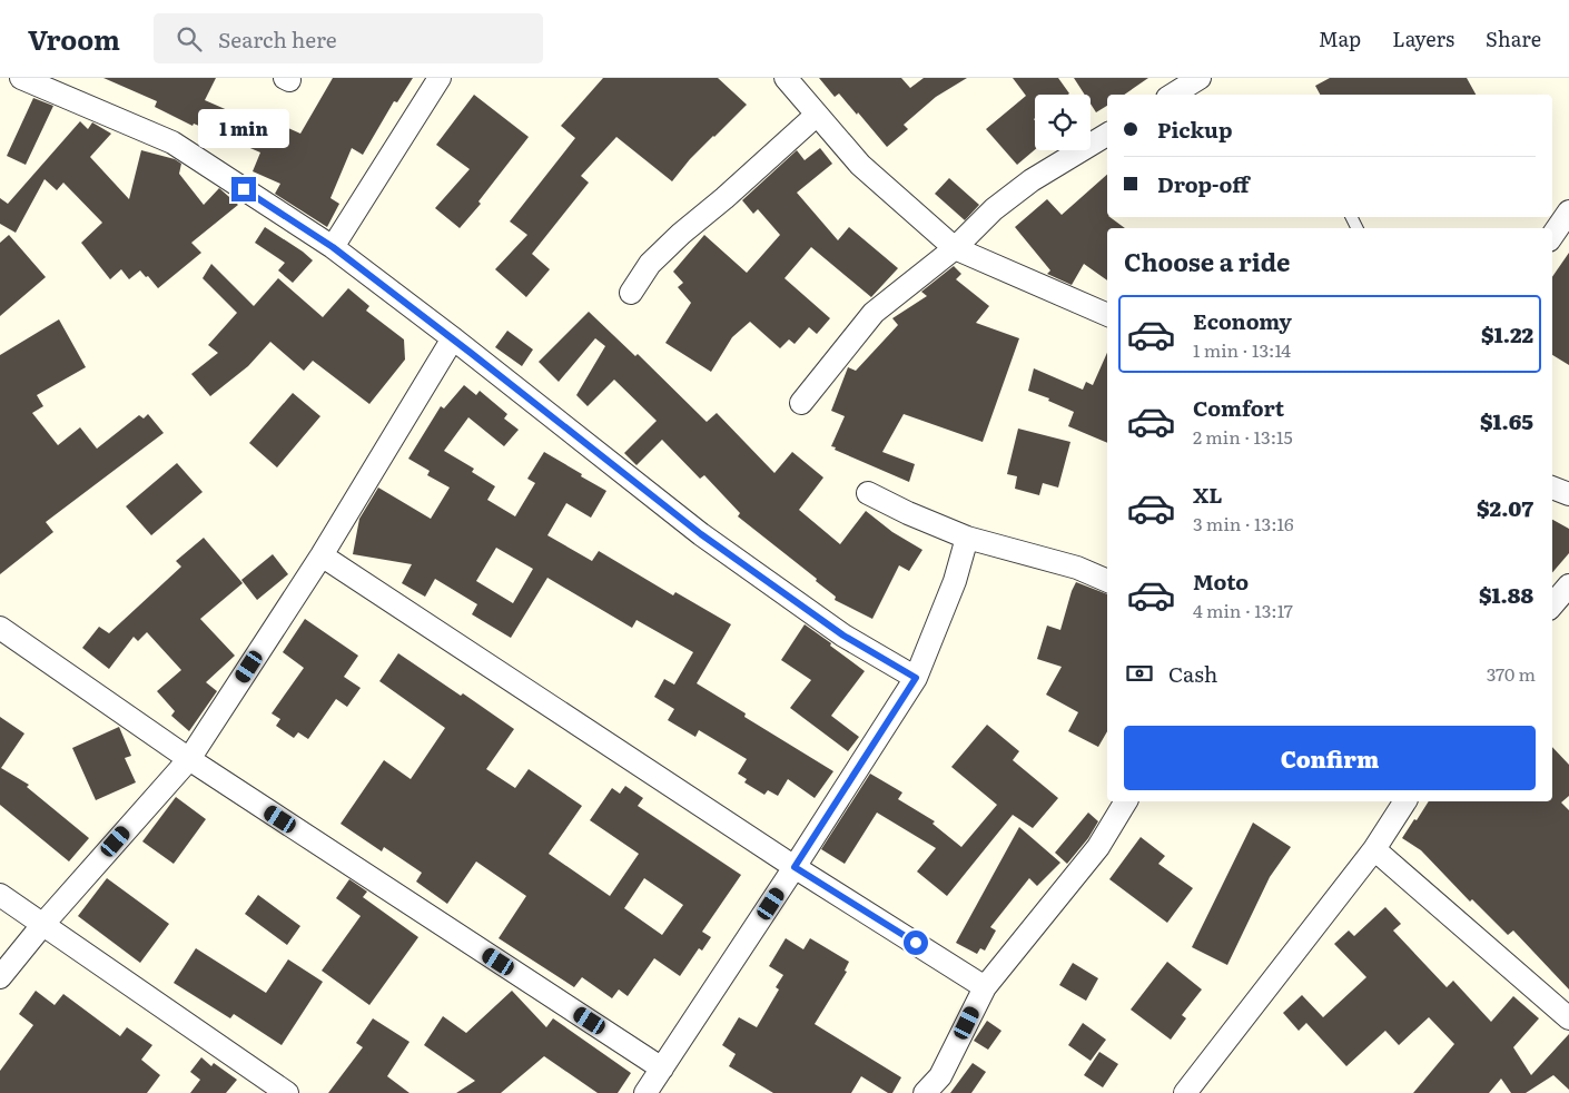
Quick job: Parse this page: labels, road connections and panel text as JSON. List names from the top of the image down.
{
  "page": {
    "header": "Vroom",
    "search": "Search here",
    "nav": ["Map", "Layers", "Share"],
    "banner": ["Pickup", "Drop-off"],
    "bubble": "1 min",
    "heading": "Choose a ride",
    "list": [
      {
        "name": "Economy",
        "note": "1 min · 13:14",
        "value": "$1.22"
      },
      {
        "name": "Comfort",
        "note": "2 min · 13:15",
        "value": "$1.65"
      },
      {
        "name": "XL",
        "note": "3 min · 13:16",
        "value": "$2.07"
      },
      {
        "name": "Moto",
        "note": "4 min · 13:17",
        "value": "$1.88"
      }
    ],
    "pay": ["Cash", "370 m"],
    "buttons": "Confirm"
  }
}
